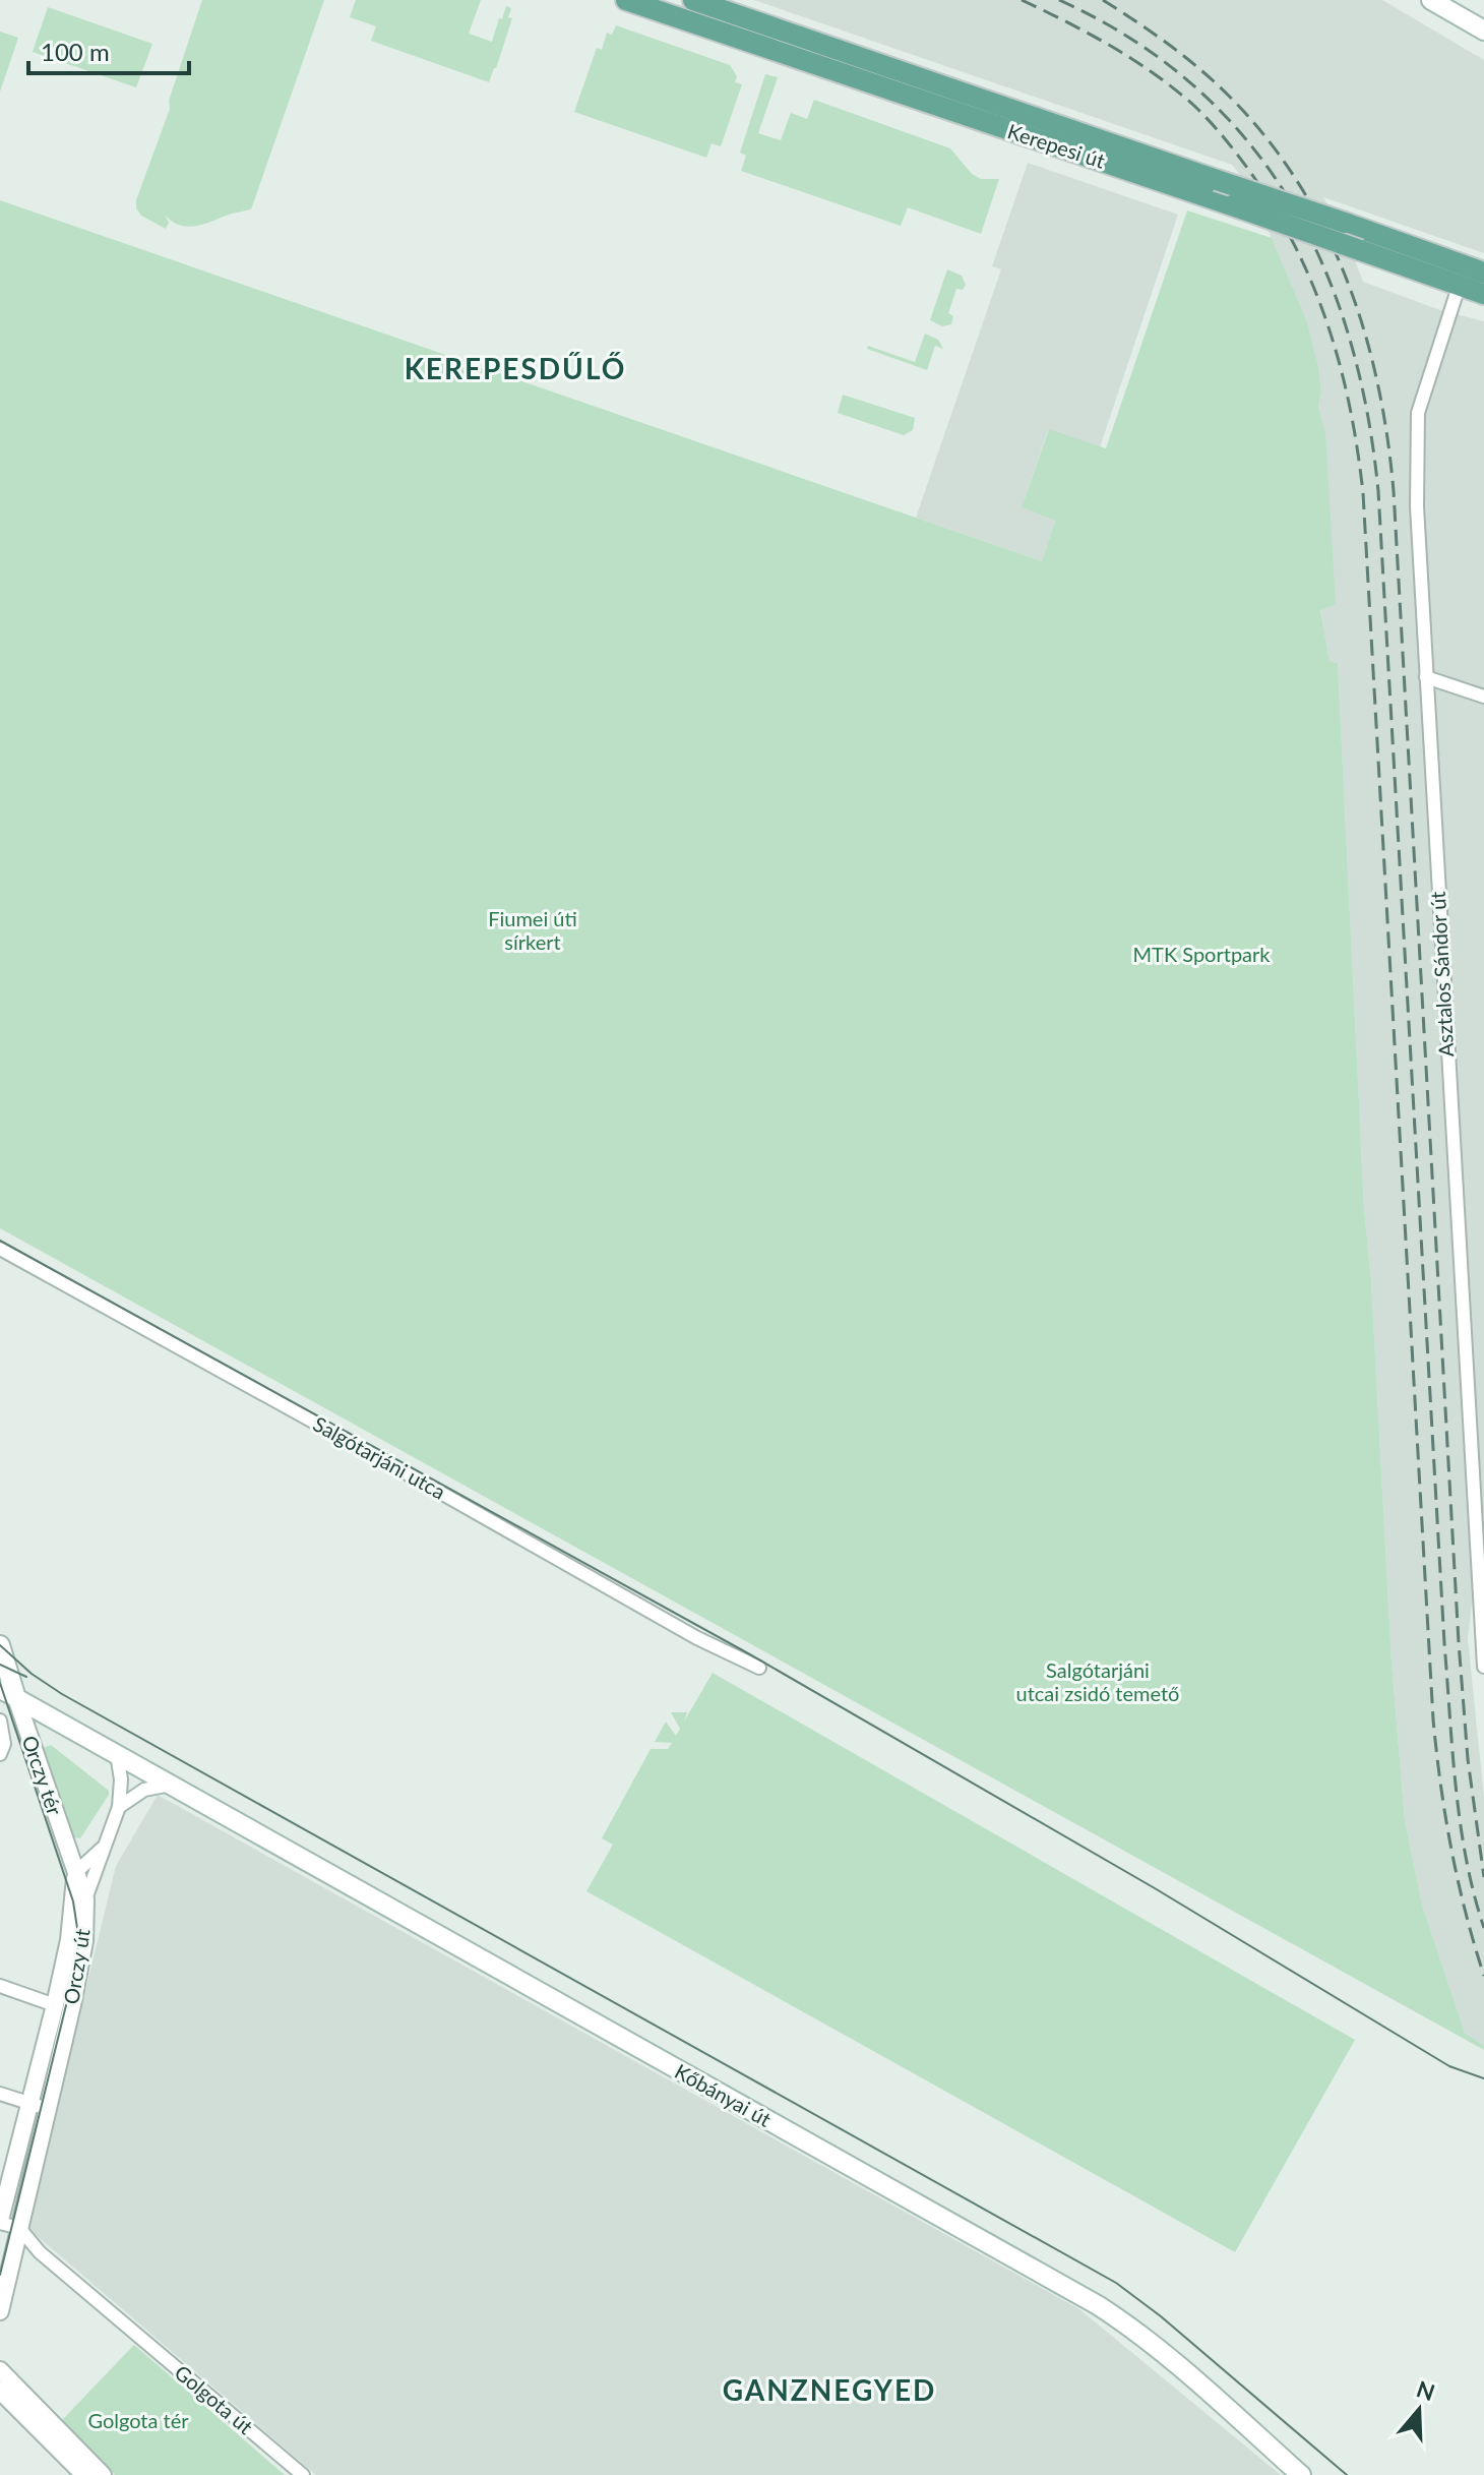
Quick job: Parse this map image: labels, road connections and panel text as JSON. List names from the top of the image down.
{
  "streets": {
    "main road": ["Kerepesi út", "Orczy tér", "Kőbányai út"],
    "street": [
      "Asztalos Sándor út",
      "Salgótarjáni utca",
      "Orczy út",
      "Golgota út"
    ]
  },
  "crossings": [
    ["Kerepesi út", "Asztalos Sándor út"],
    ["Orczy tér", "Orczy út"],
    ["Orczy tér", "Kőbányai út"],
    ["Orczy út", "Golgota út"]
  ],
  "districts": ["KEREPESDŰLŐ", "GANZNEGYED"],
  "parks": [
    "Fiumei úti sírkert",
    "MTK Sportpark",
    "Salgótarjáni utcai zsidó temető",
    "Golgota tér"
  ],
  "scale_bar": "100 m",
  "north": "top"
}
